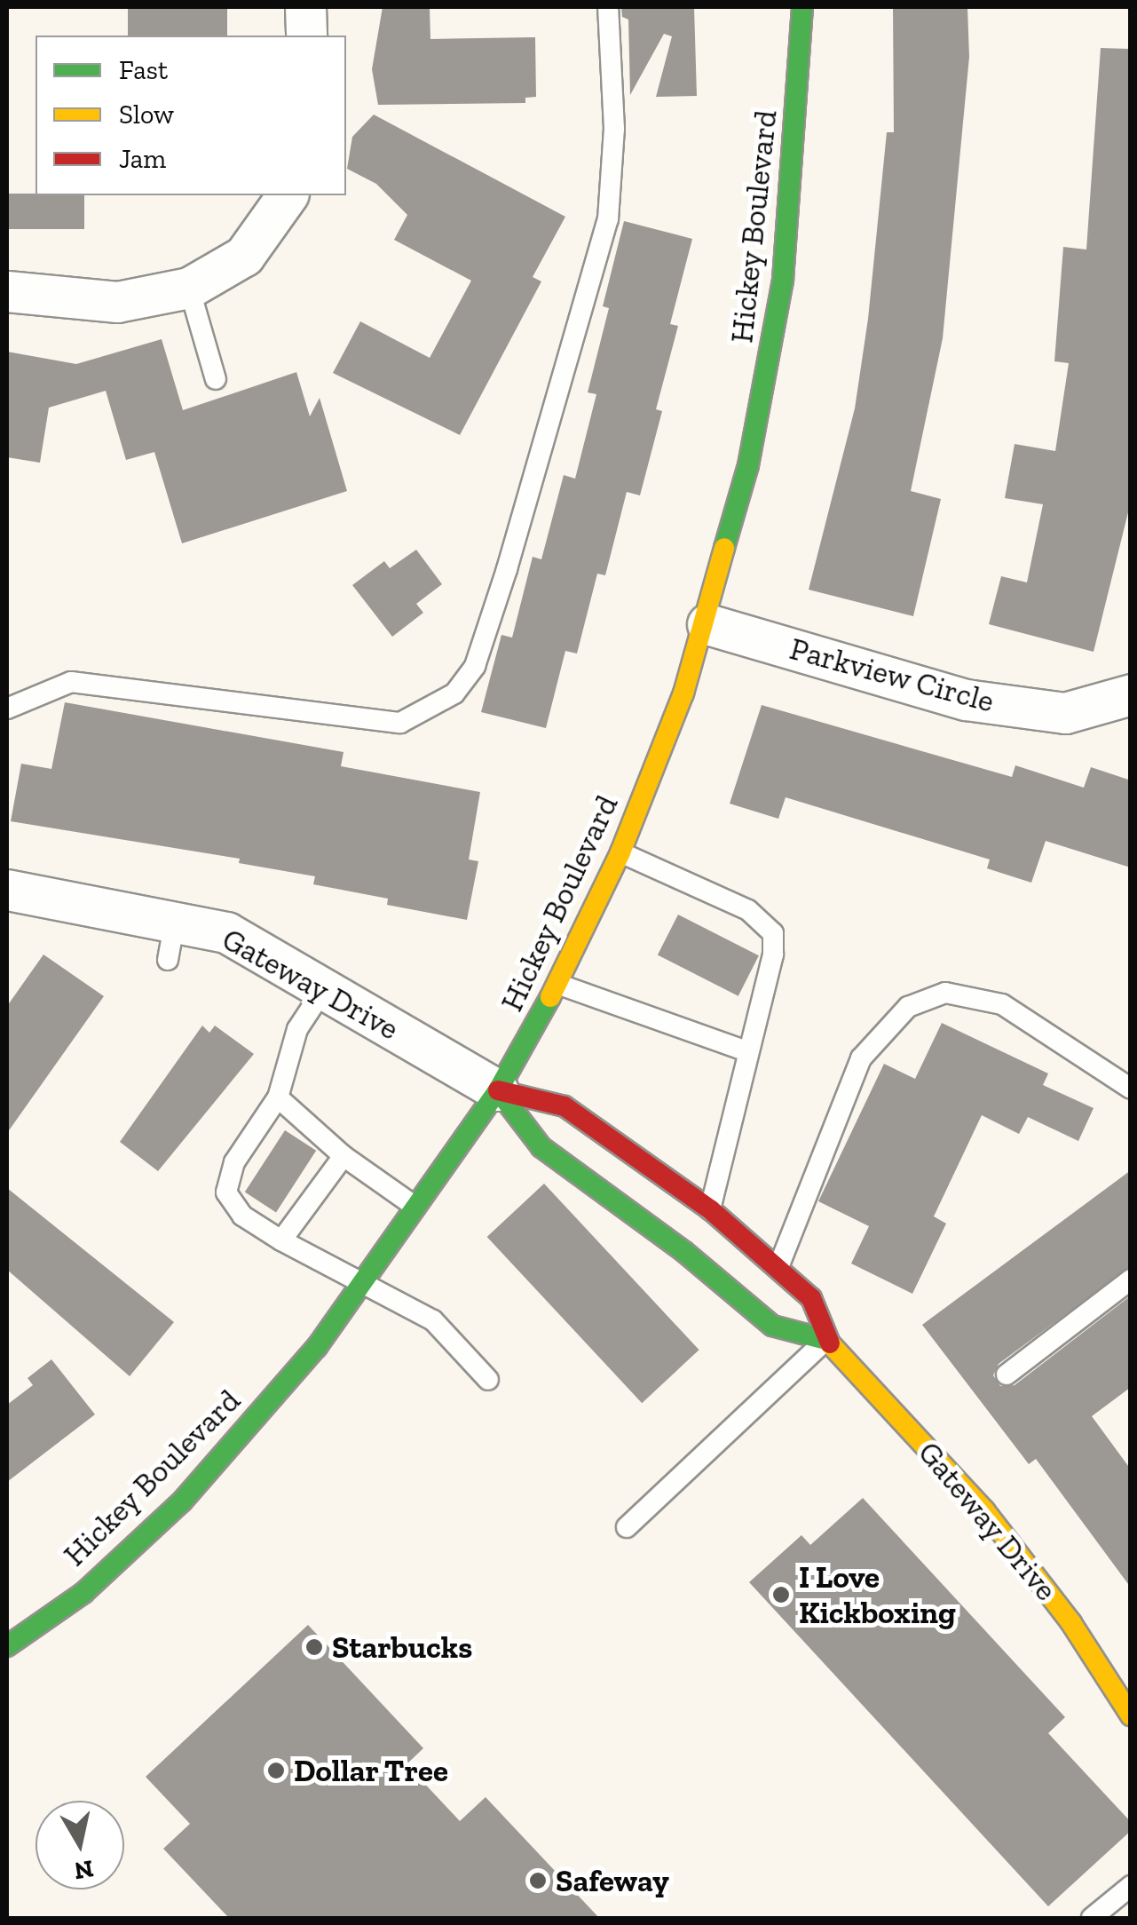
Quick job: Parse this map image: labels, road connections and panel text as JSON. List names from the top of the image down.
{
  "streets": {
    "main road": ["Hickey Boulevard", "Gateway Drive"],
    "street": ["Parkview Circle"]
  },
  "crossings": [
    ["Hickey Boulevard", "Parkview Circle"],
    ["Hickey Boulevard", "Gateway Drive"]
  ],
  "places": [
    "I Love Kickboxing",
    "Starbucks",
    "Dollar Tree",
    "Safeway"
  ],
  "legend": ["Fast", "Slow", "Jam"],
  "north": "bottom"
}
